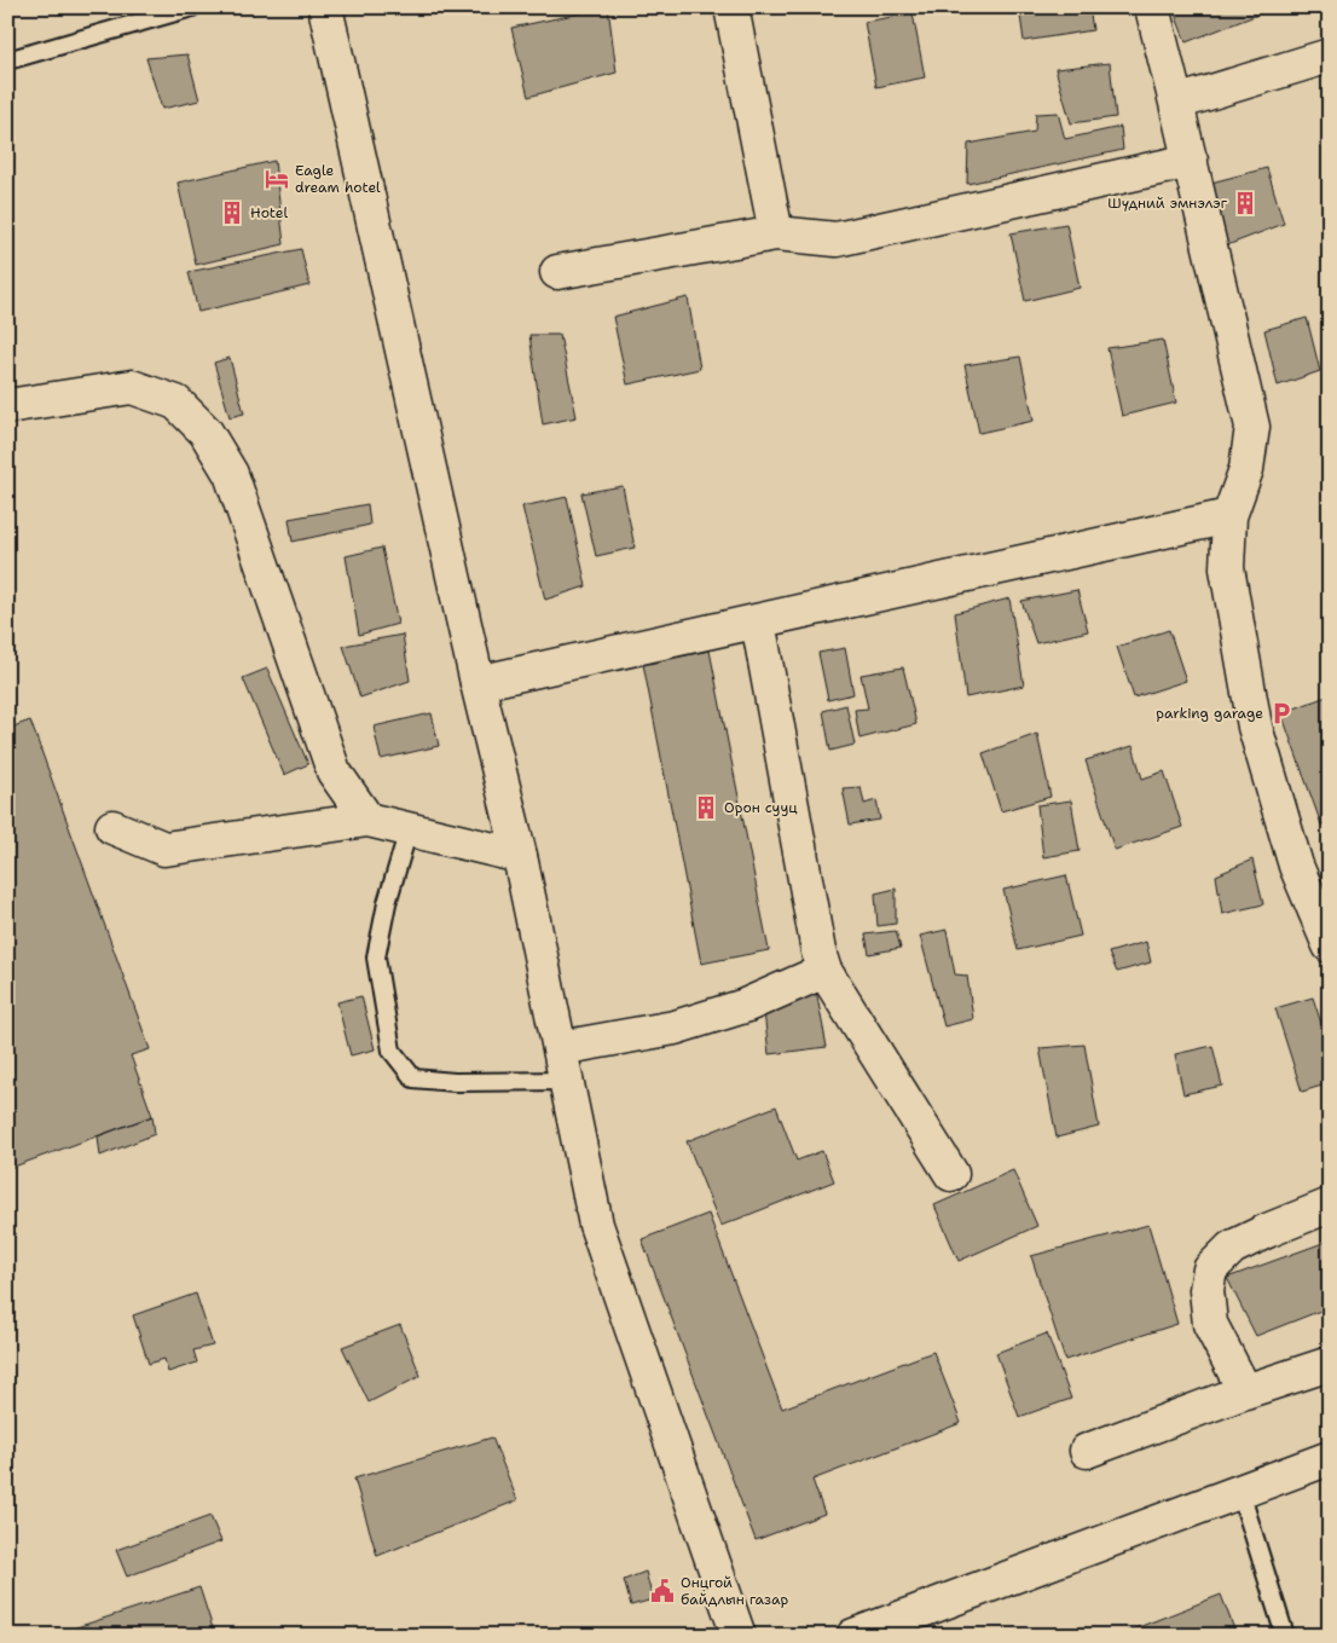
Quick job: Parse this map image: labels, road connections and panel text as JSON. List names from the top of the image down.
{
  "places": {
    "hotel": ["Eagle dream hotel"],
    "building": ["Шүдний эмнэлэг", "Hotel", "Орон сууц"],
    "parking": ["parking garage"],
    "public building": ["Онцгой байдлын газар"]
  }
}
